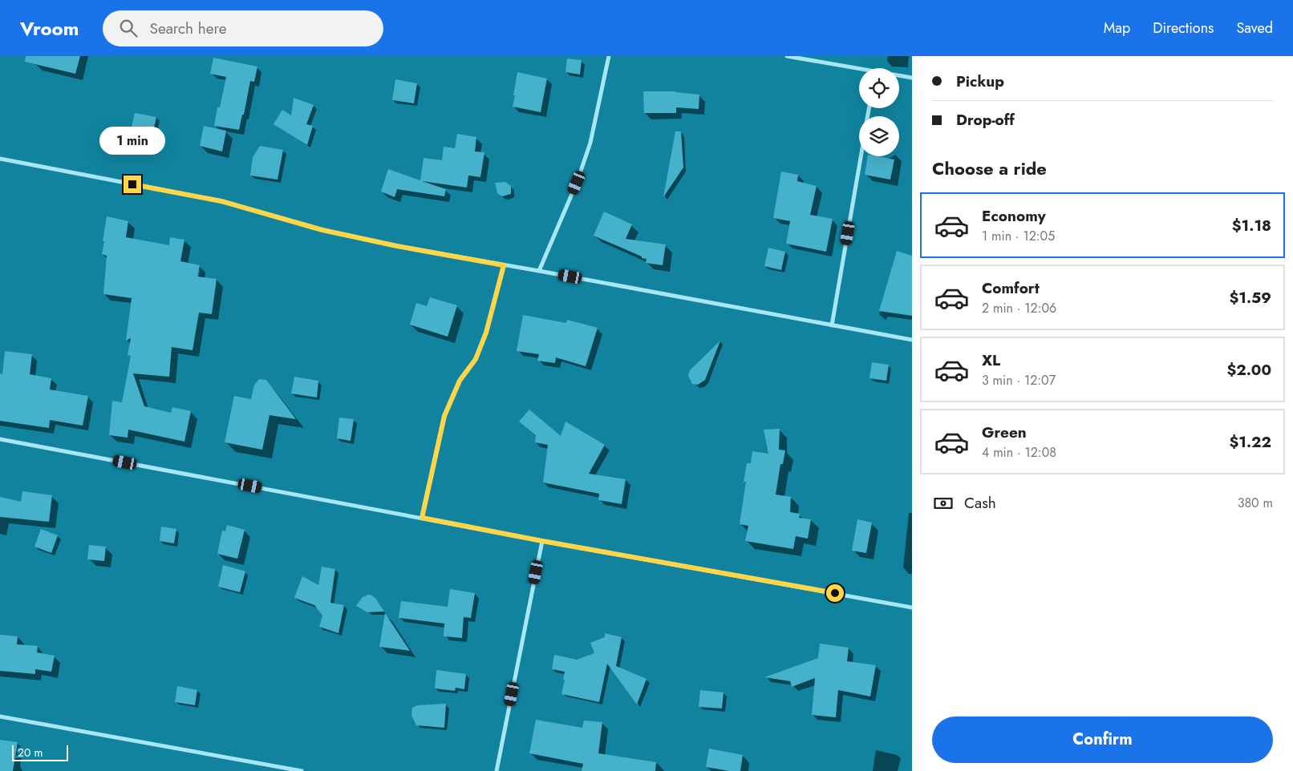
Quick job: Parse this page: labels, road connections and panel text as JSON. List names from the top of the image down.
{
  "scale_bar": "20 m",
  "page": {
    "header": "Vroom",
    "search": "Search here",
    "nav": ["Map", "Directions", "Saved"],
    "banner": ["Pickup", "Drop-off"],
    "bubble": "1 min",
    "heading": "Choose a ride",
    "list": [
      {
        "name": "Economy",
        "note": "1 min · 12:05",
        "value": "$1.18"
      },
      {
        "name": "Comfort",
        "note": "2 min · 12:06",
        "value": "$1.59"
      },
      {
        "name": "XL",
        "note": "3 min · 12:07",
        "value": "$2.00"
      },
      {
        "name": "Green",
        "note": "4 min · 12:08",
        "value": "$1.22"
      }
    ],
    "pay": ["Cash", "380 m"],
    "buttons": "Confirm",
    "scale": "20 m"
  }
}
